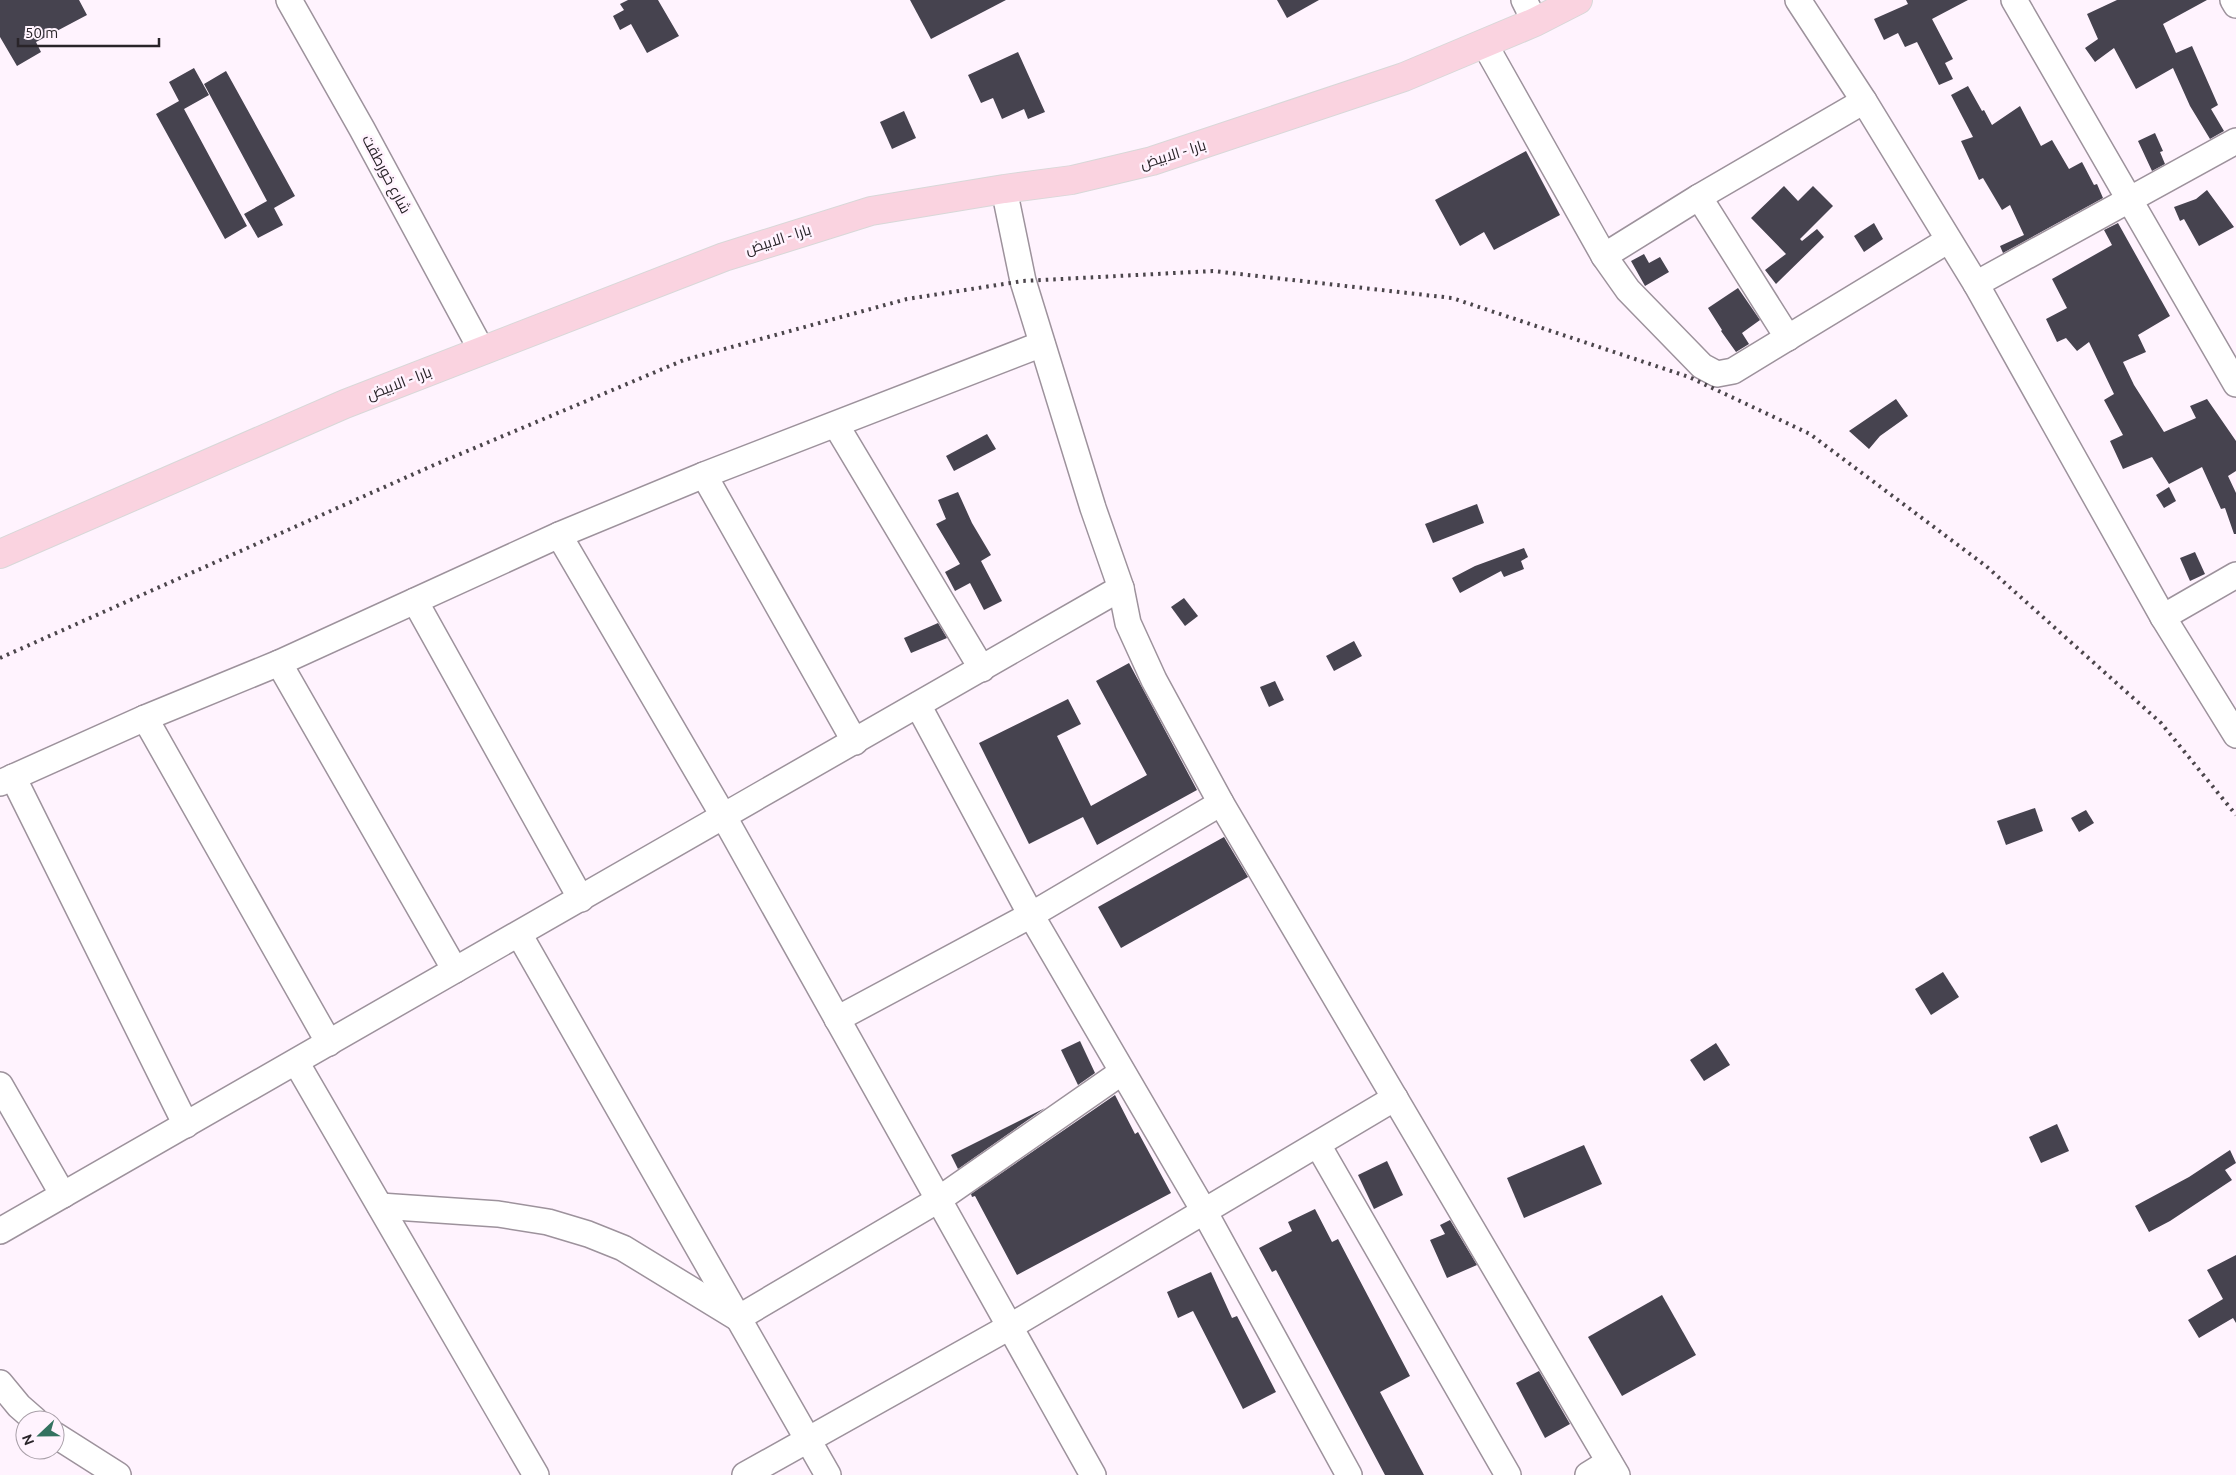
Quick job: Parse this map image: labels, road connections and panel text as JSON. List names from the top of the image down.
{
  "streets": {
    "main road": ["بارا - الابيض"],
    "street": ["شارع خورطقت"]
  },
  "crossings": [
    ["بارا - الابيض", "شارع خورطقت"]
  ],
  "scale_bar": "50 m",
  "north": "left"
}
